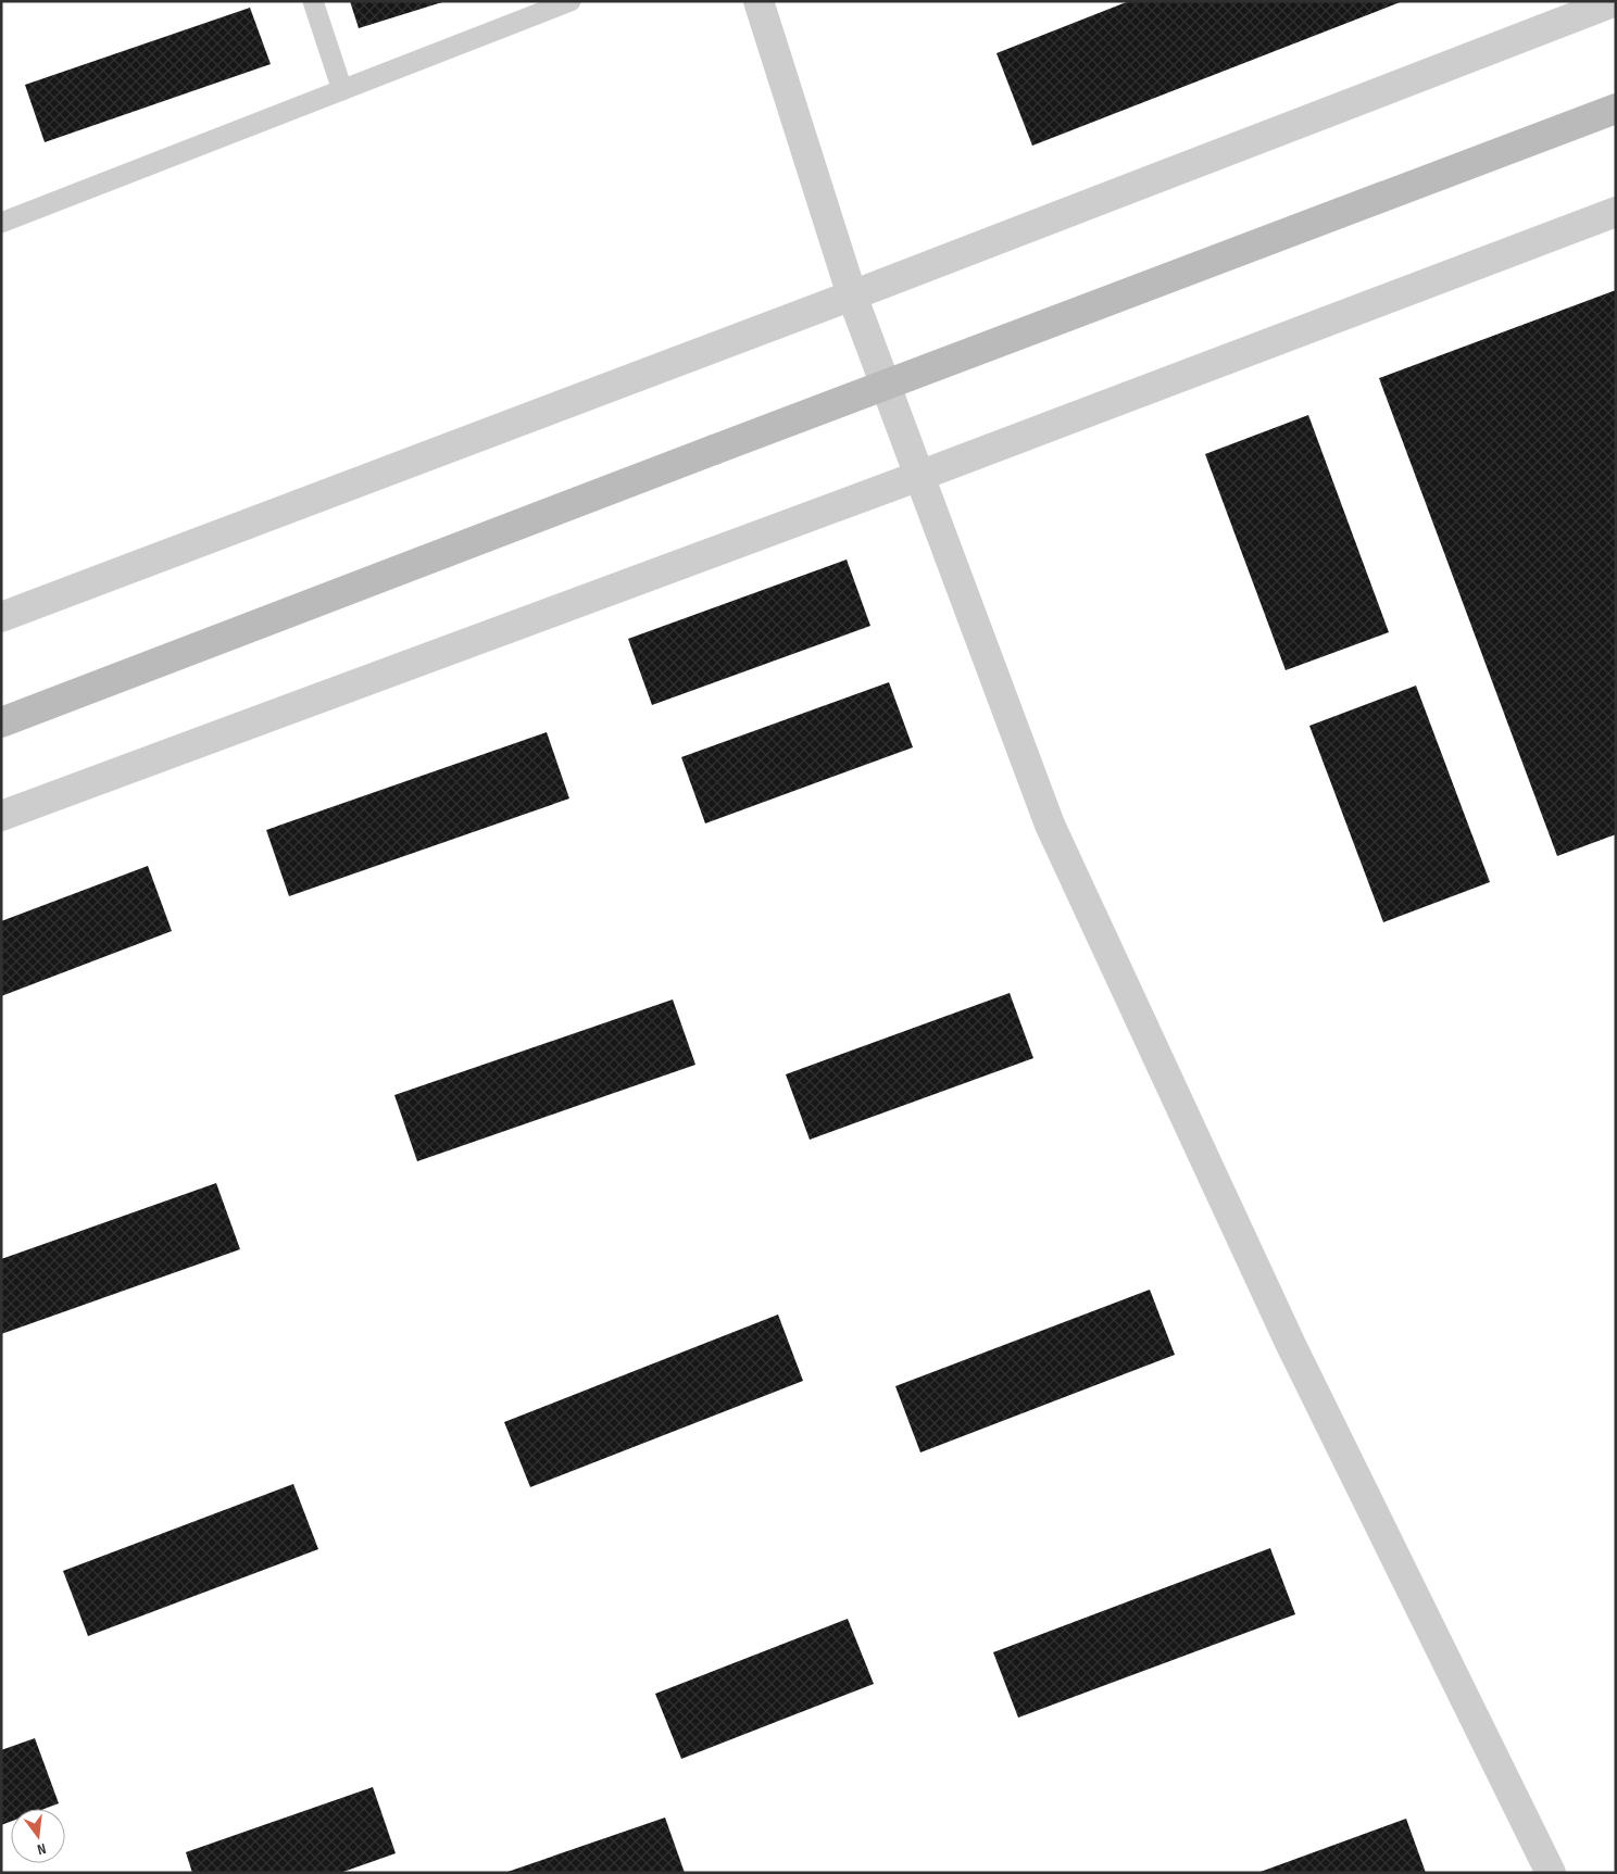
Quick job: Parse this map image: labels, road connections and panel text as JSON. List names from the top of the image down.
{
  "north": "bottom"
}
